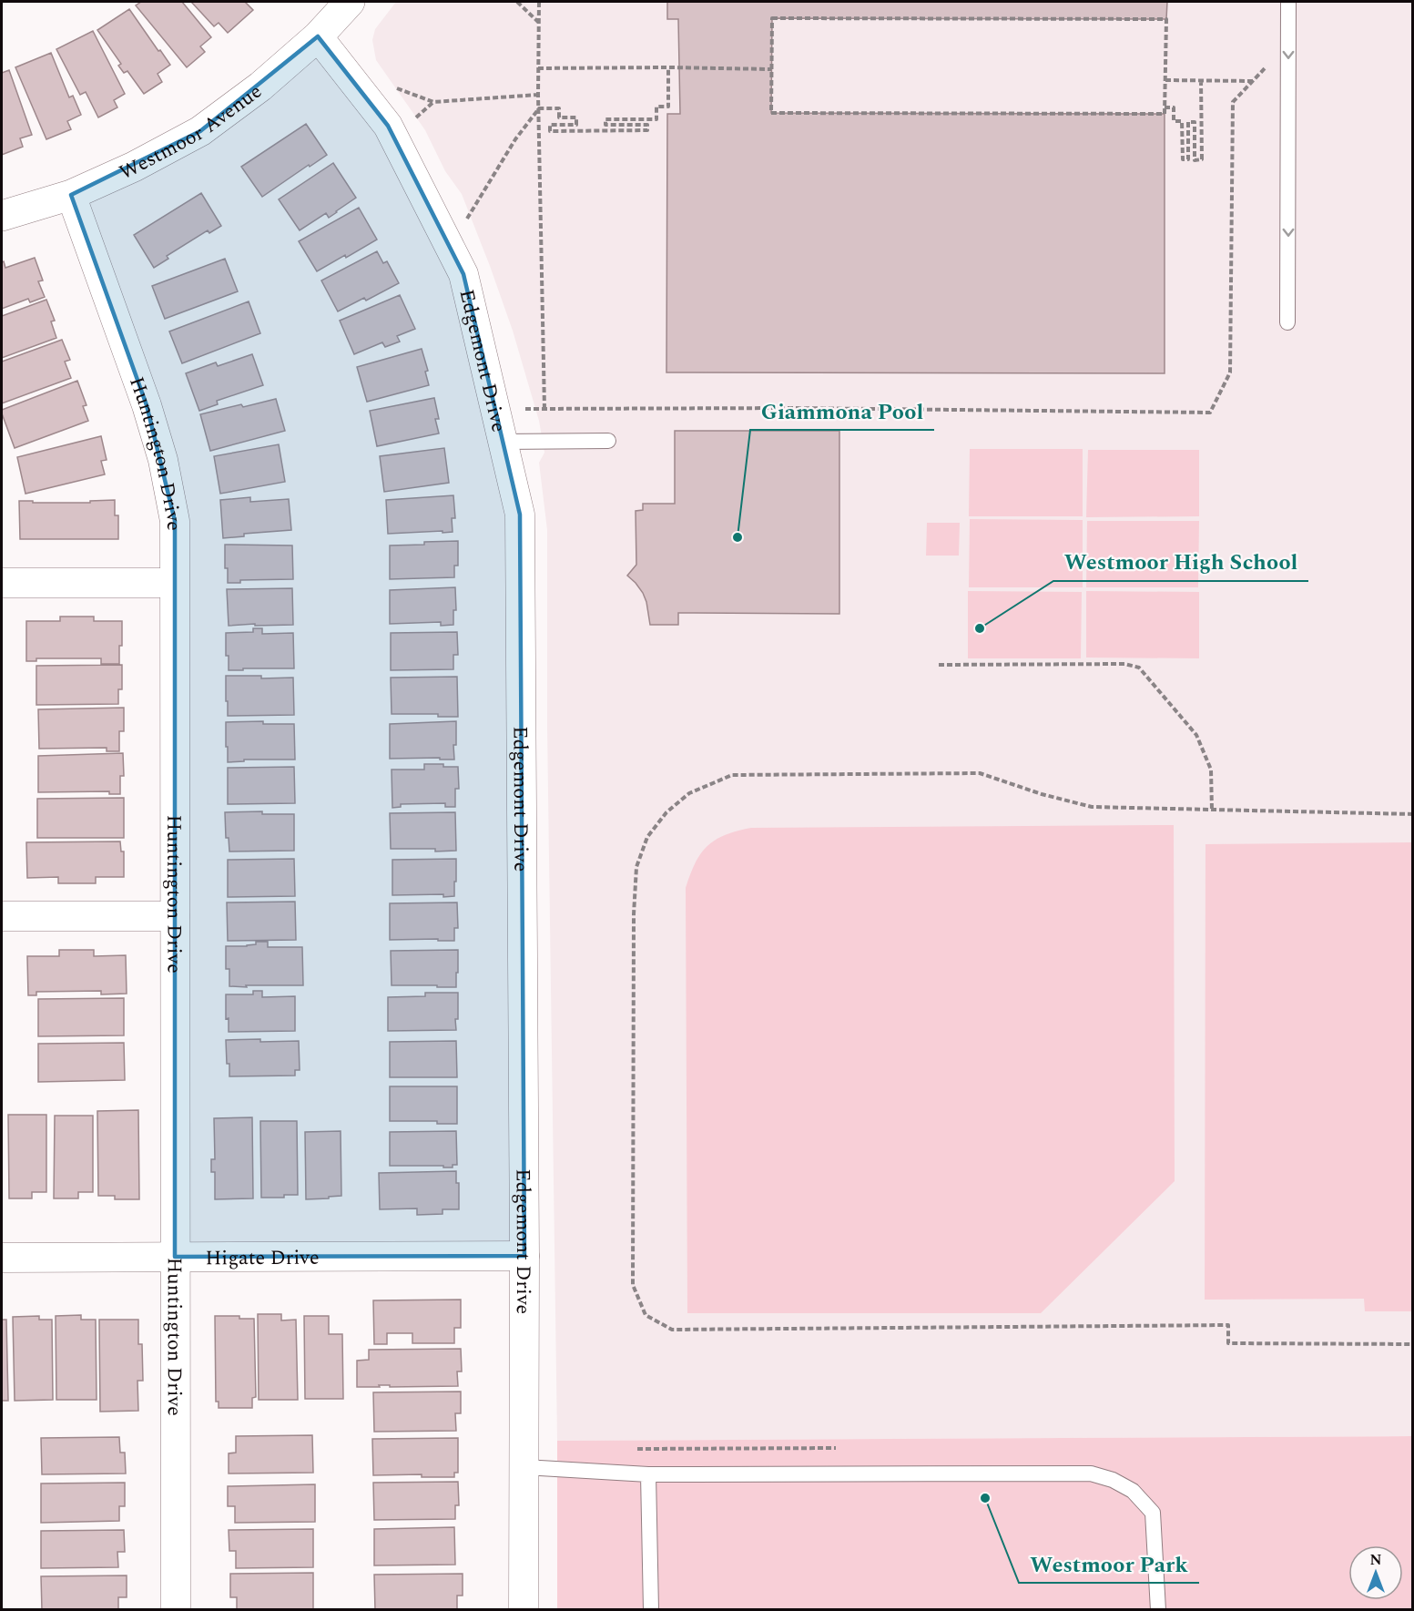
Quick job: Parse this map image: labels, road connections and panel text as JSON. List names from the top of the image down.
{
  "streets": {
    "street": [
      "Westmoor Avenue",
      "Edgemont Drive",
      "Huntington Drive",
      "Higate Drive"
    ]
  },
  "crossings": [
    ["Westmoor Avenue", "Edgemont Drive"],
    ["Westmoor Avenue", "Huntington Drive"],
    ["Edgemont Drive", "Higate Drive"],
    ["Huntington Drive", "Higate Drive"]
  ],
  "places": ["Giammona Pool", "Westmoor High School", "Westmoor Park"],
  "north": "top"
}
